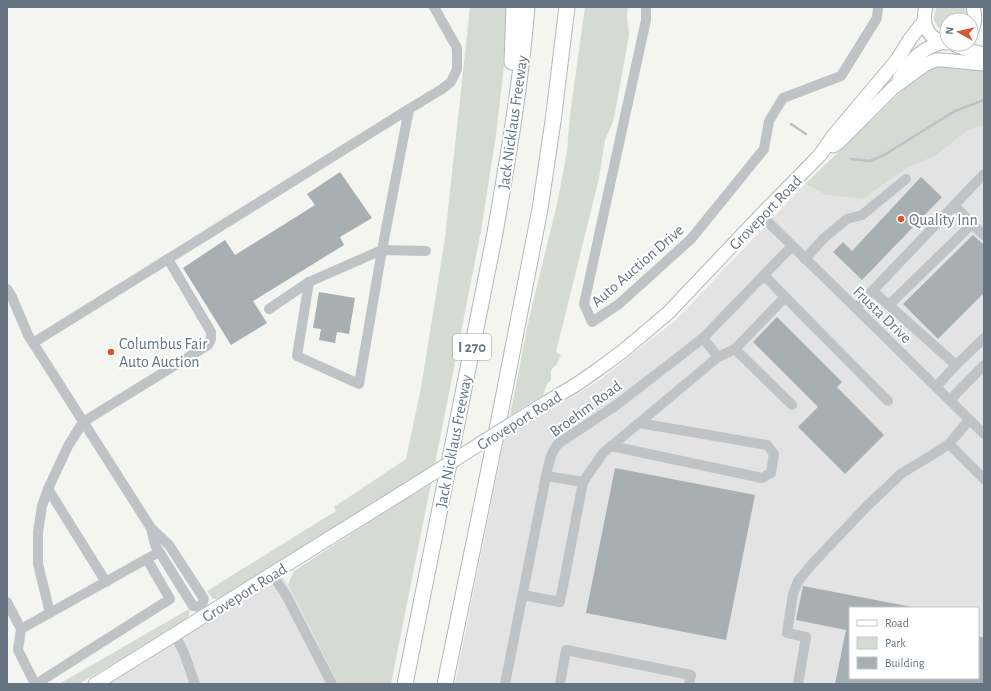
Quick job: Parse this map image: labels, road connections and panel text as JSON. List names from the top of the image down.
{
  "streets": {
    "highway": ["Jack Nicklaus Freeway", "I 270"],
    "main road": ["Groveport Road"],
    "street": ["Auto Auction Drive", "Frusta Drive", "Broehm Road"]
  },
  "crossings": [
    ["Groveport Road", "Frusta Drive"],
    ["Frusta Drive", "Broehm Road"]
  ],
  "places": ["Quality Inn", "Columbus Fair Auto Auction"],
  "legend": ["Road", "Park", "Building"],
  "north": "left"
}
